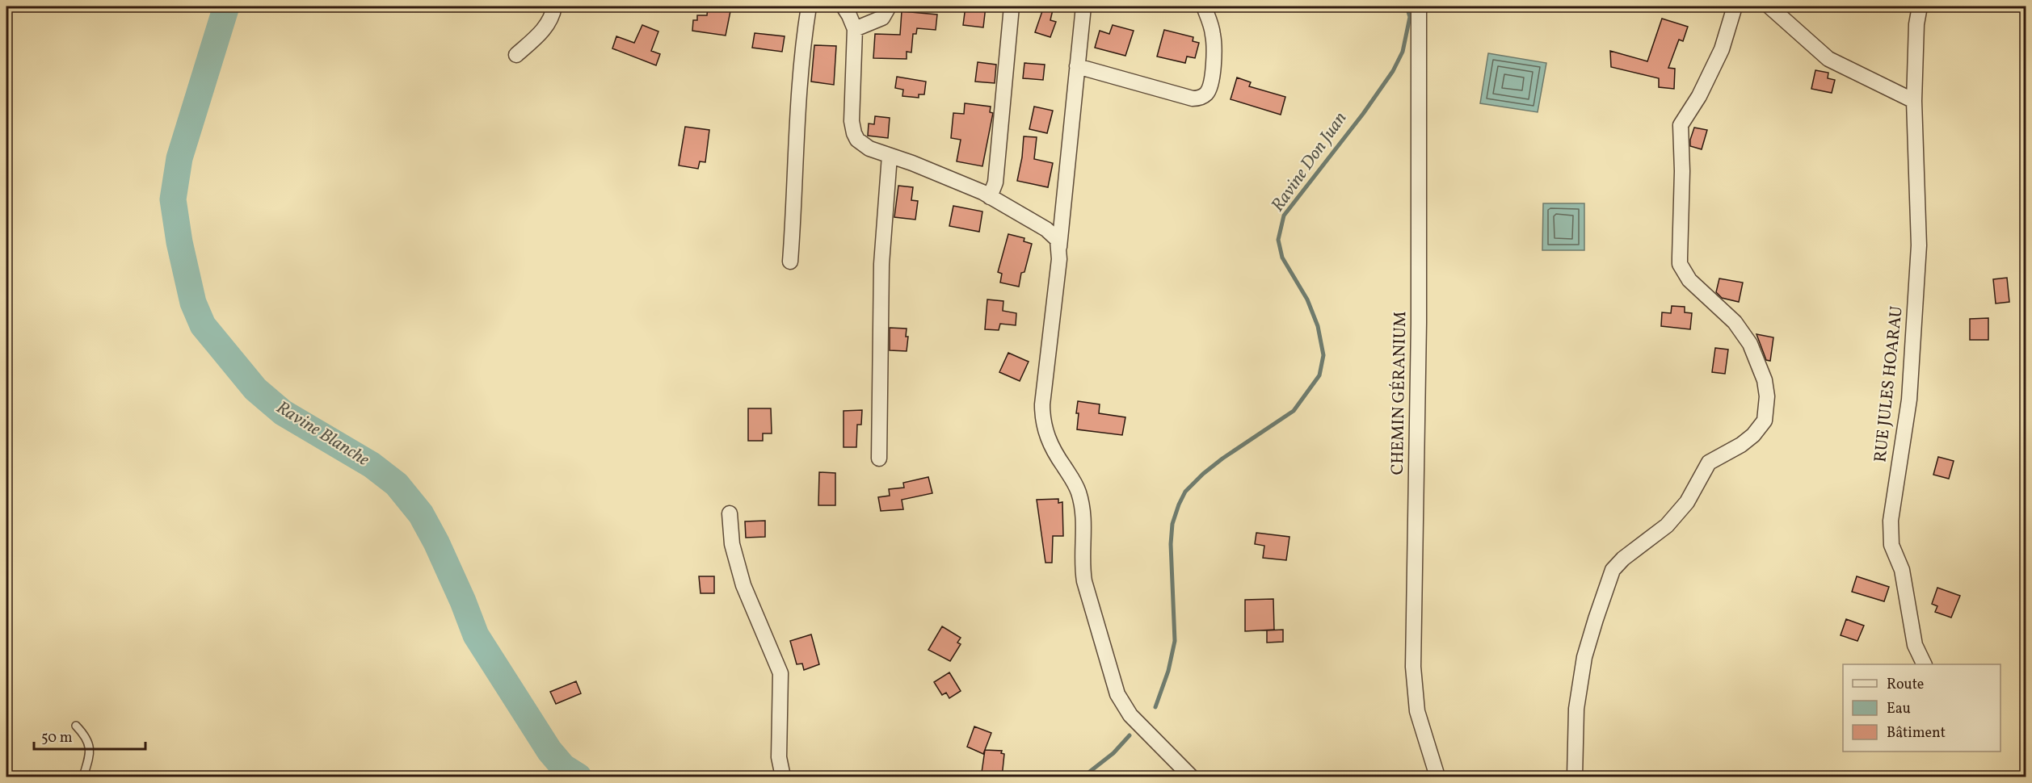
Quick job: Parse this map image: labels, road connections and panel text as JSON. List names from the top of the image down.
{
  "streets": {
    "street": ["RUE JULES HOARAU", "CHEMIN GÉRANIUM"]
  },
  "water": ["Ravine Don Juan", "Ravine Blanche"],
  "legend": ["Route", "Eau", "Bâtiment"],
  "scale_bar": "50 m"
}
